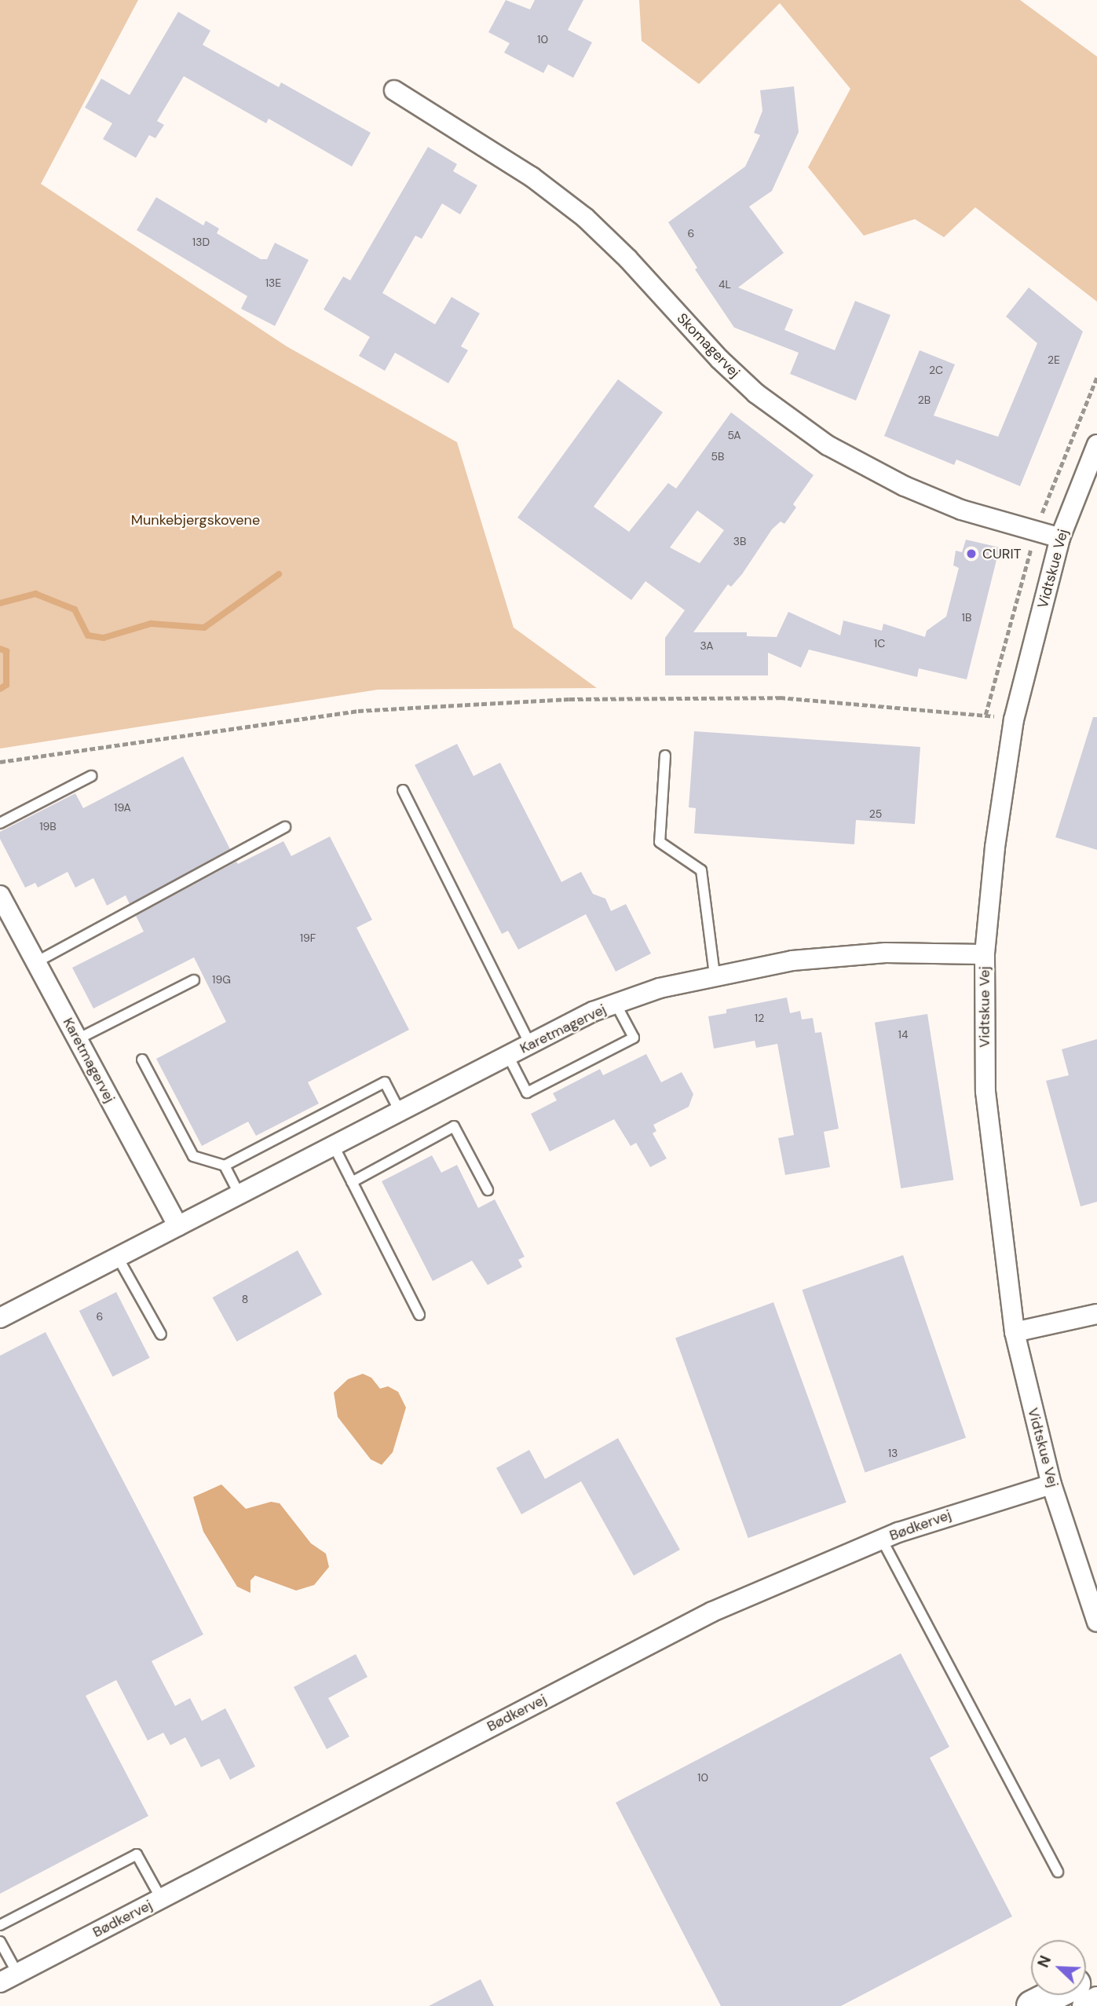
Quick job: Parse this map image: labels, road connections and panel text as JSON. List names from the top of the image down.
{
  "streets": {
    "street": [
      "Skomagervej",
      "Vidtskue Vej",
      "Karetmagervej",
      "Bødkervej"
    ]
  },
  "crossings": [
    ["Skomagervej", "Vidtskue Vej"],
    ["Vidtskue Vej", "Karetmagervej"],
    ["Vidtskue Vej", "Bødkervej"]
  ],
  "parks": ["Munkebjergskovene"],
  "places": ["CURIT"],
  "house_numbers": [
    "10",
    "6",
    "13D",
    "13E",
    "4L",
    "2E",
    "2C",
    "2B",
    "5A",
    "5B",
    "3B",
    "1B",
    "1C",
    "3A",
    "19A",
    "25",
    "19B",
    "19F",
    "19G",
    "12",
    "14",
    "8",
    "6",
    "13",
    "10"
  ],
  "north": "top left"
}
